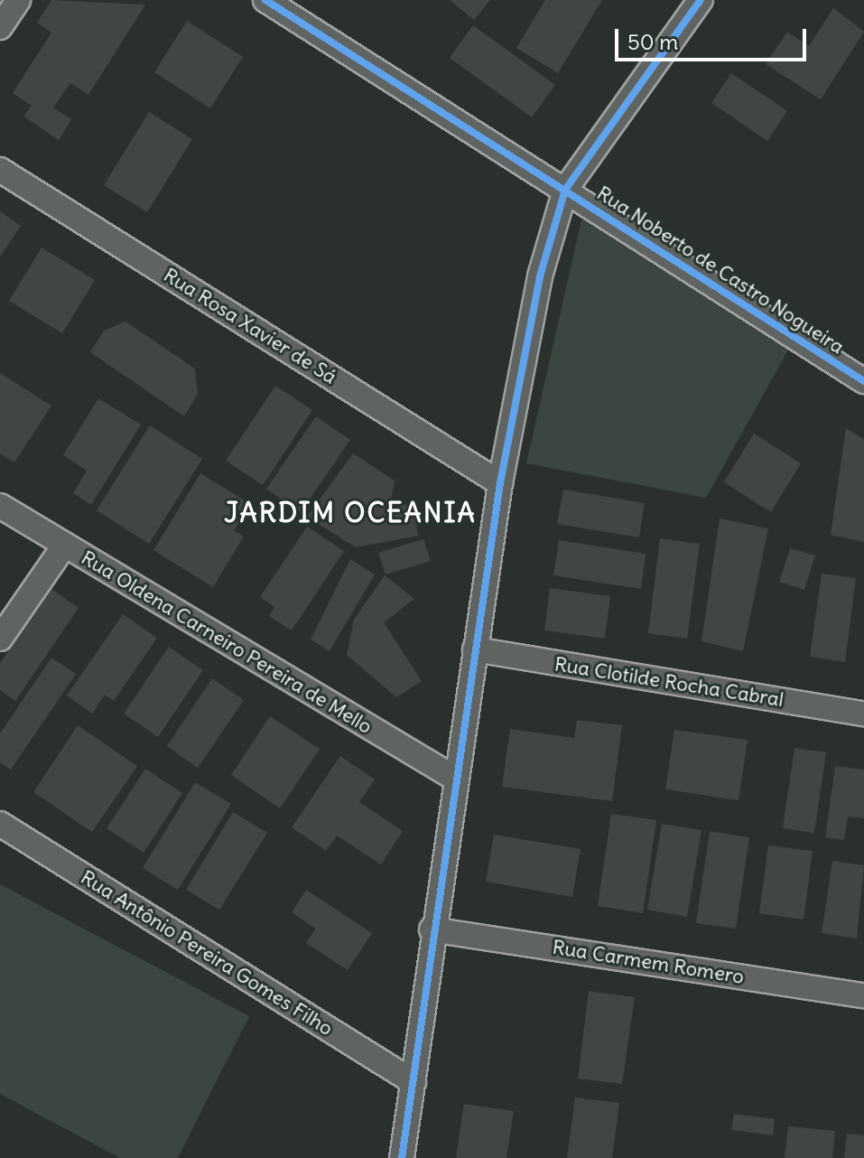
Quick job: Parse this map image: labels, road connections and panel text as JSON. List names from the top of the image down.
{
  "streets": {
    "street": [
      "Rua Noberto de Castro Nogueira",
      "Rua Rosa Xavier de Sá",
      "Rua Oldena Carneiro Pereira de Mello",
      "Rua Clotilde Rocha Cabral",
      "Rua Antônio Pereira Gomes Filho",
      "Rua Carmem Romero"
    ]
  },
  "districts": ["JARDIM OCEANIA"],
  "scale_bar": "50 m"
}
